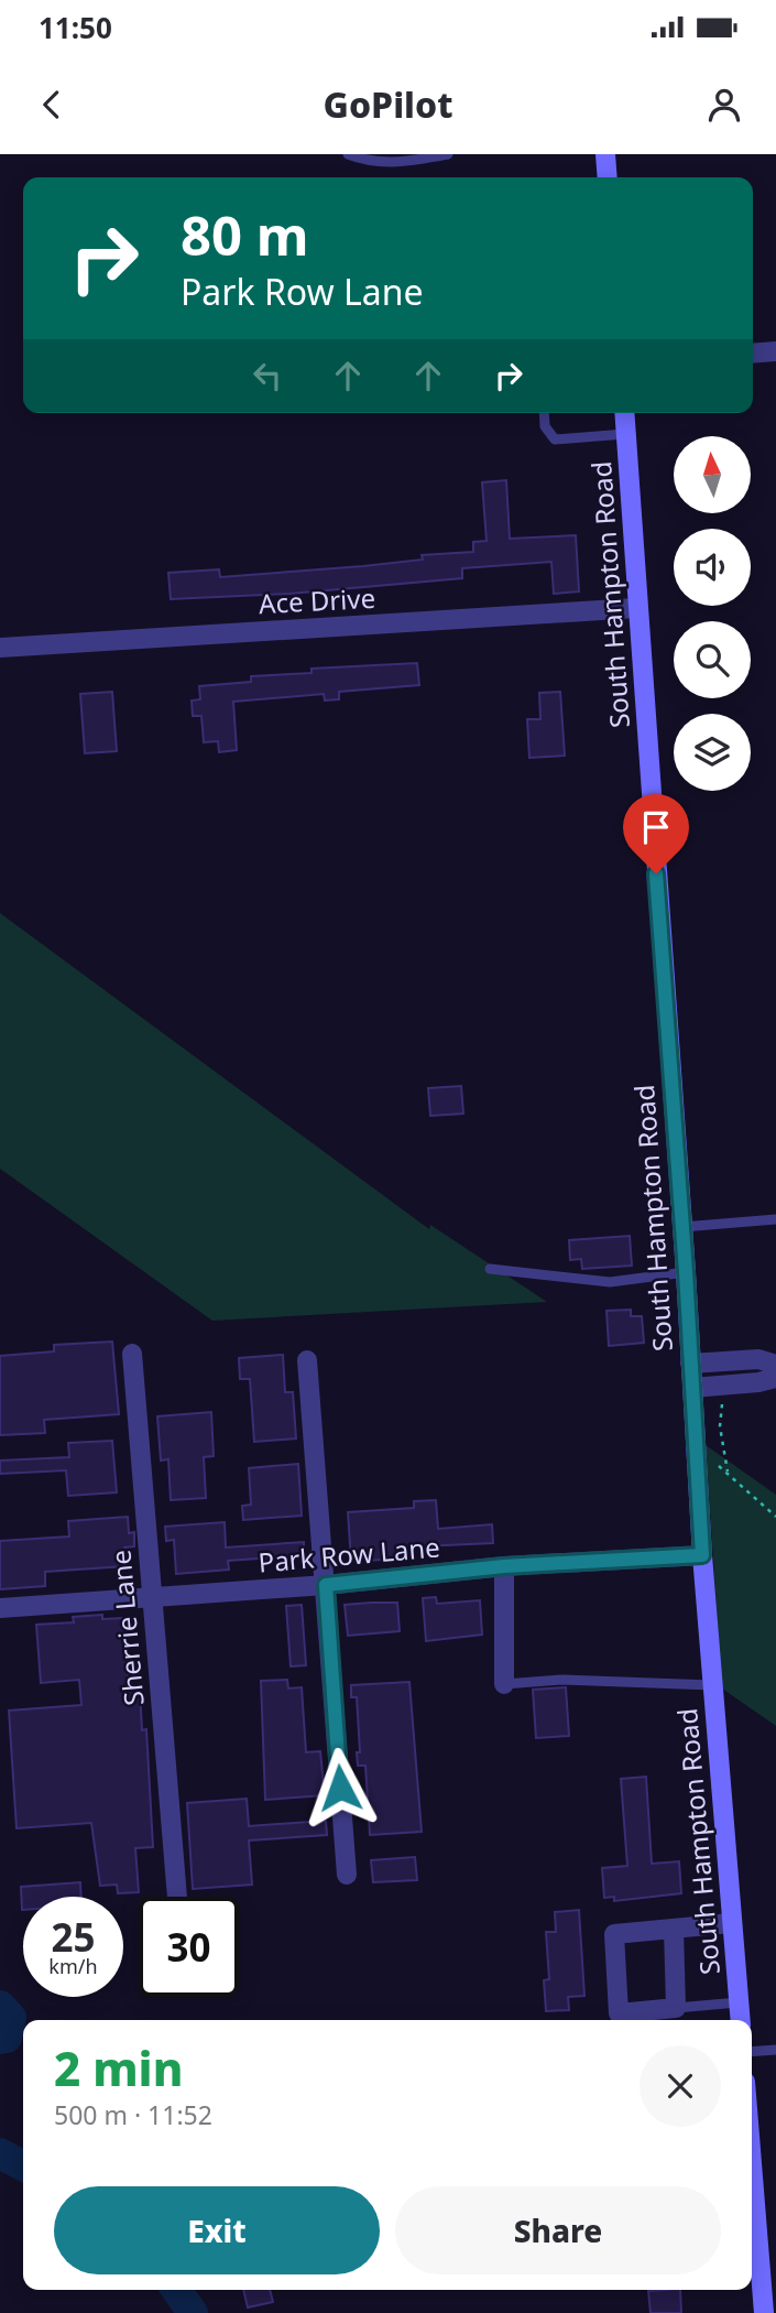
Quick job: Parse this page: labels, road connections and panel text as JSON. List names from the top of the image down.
{
  "streets": {
    "main road": ["South Hampton Road"],
    "street": ["Ace Drive", "Park Row Lane", "Sherrie Lane"]
  },
  "crossings": [
    ["South Hampton Road", "Ace Drive"],
    ["South Hampton Road", "Park Row Lane"],
    ["Park Row Lane", "Sherrie Lane"]
  ],
  "north": "top",
  "page": {
    "status": "11:50",
    "header": "GoPilot",
    "turn": ["80 m", "Park Row Lane"],
    "speed": "25 km/h",
    "limit": "30",
    "heading": ["2 min", "500 m · 11:52"],
    "buttons": ["Exit", "Share"]
  }
}
